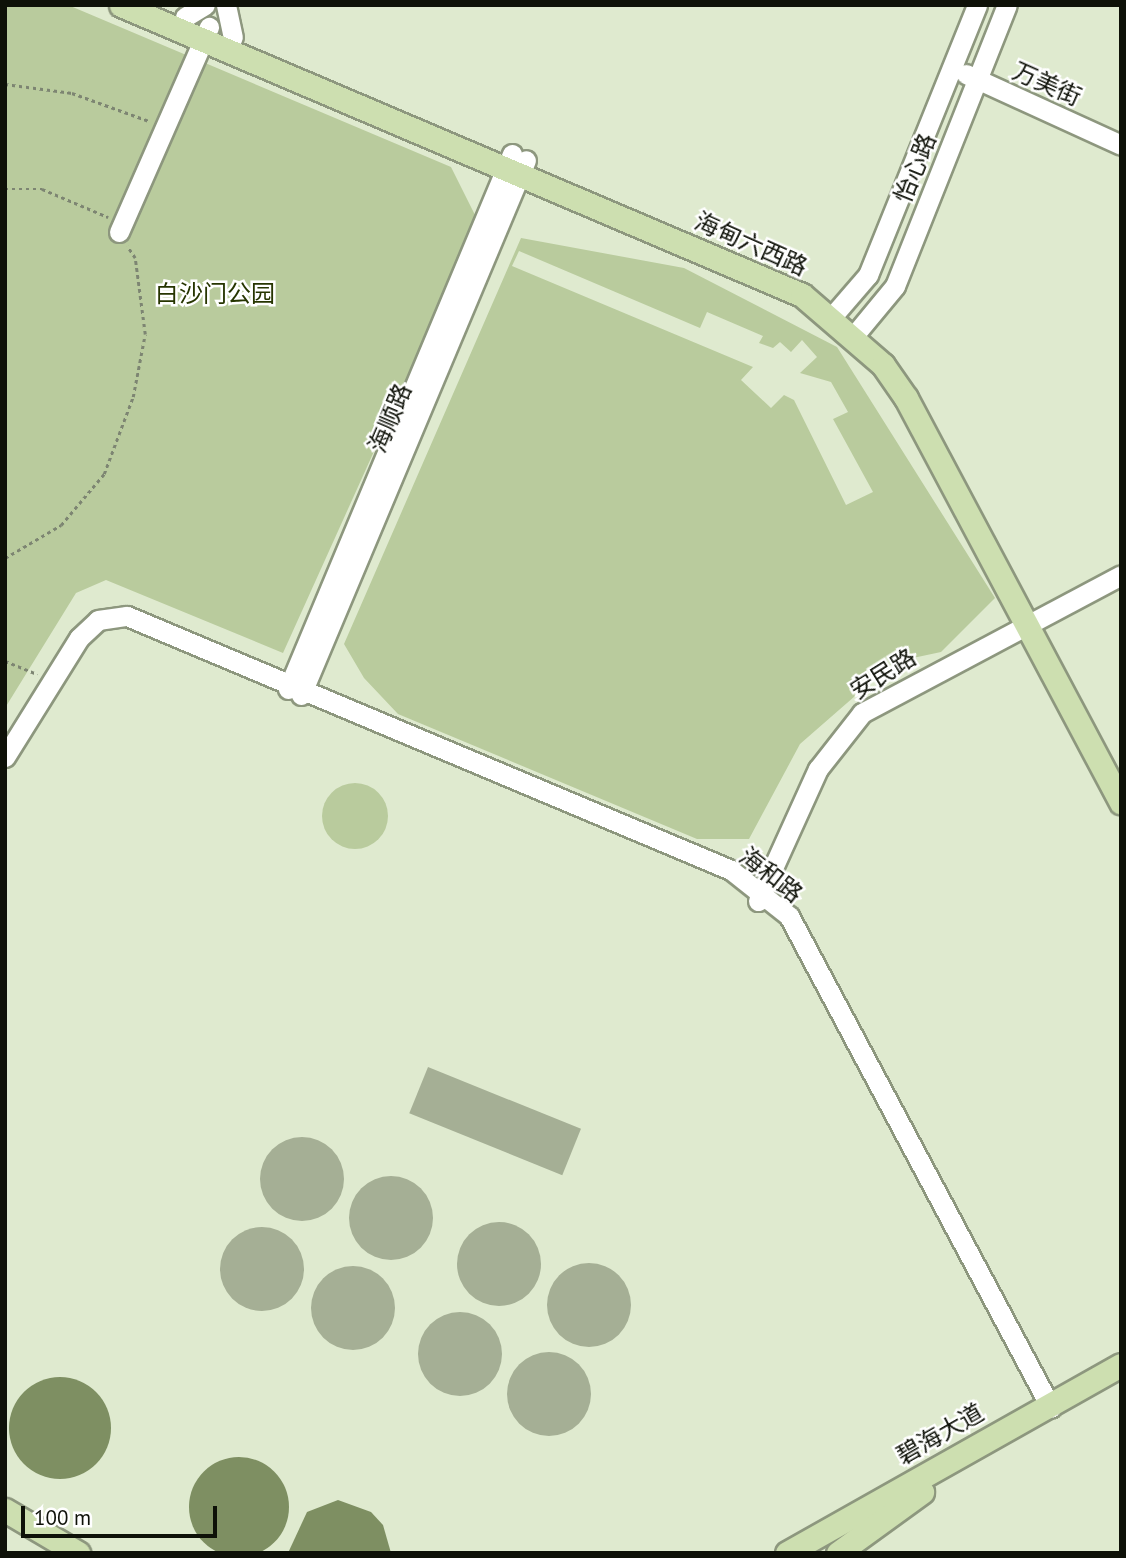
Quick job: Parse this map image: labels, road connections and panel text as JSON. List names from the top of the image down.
{
  "streets": {
    "main road": ["海甸六西路", "碧海大道"],
    "street": [
      "万美街",
      "怡心路",
      "海顺路",
      "安民路",
      "海和路"
    ]
  },
  "crossings": [
    ["万美街", "怡心路"],
    ["怡心路", "海甸六西路"],
    ["海甸六西路", "海顺路"],
    ["海甸六西路", "安民路"],
    ["海顺路", "海和路"],
    ["安民路", "海和路"],
    ["海和路", "碧海大道"]
  ],
  "parks": ["白沙门公园"],
  "scale_bar": "100 m"
}
